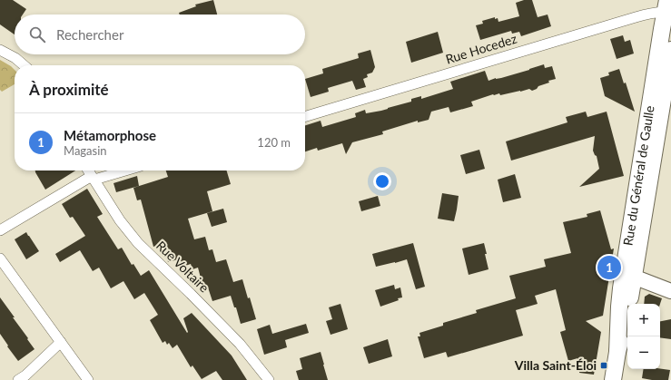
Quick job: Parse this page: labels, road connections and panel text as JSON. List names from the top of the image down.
{
  "streets": {
    "main road": ["Rue du Général de Gaulle"],
    "street": ["Rue Hocedez", "Rue Voltaire"]
  },
  "crossings": [
    ["Rue Hocedez", "Rue du Général de Gaulle"]
  ],
  "places": {
    "transit": ["Villa Saint-Éloi"]
  },
  "page": {
    "search": "Rechercher",
    "heading": "À proximité",
    "list": [
      {
        "mark": "1",
        "name": "Métamorphose",
        "note": "Magasin",
        "value": "120 m"
      }
    ],
    "pins": "1",
    "map_buttons": ["+", "−"]
  }
}
